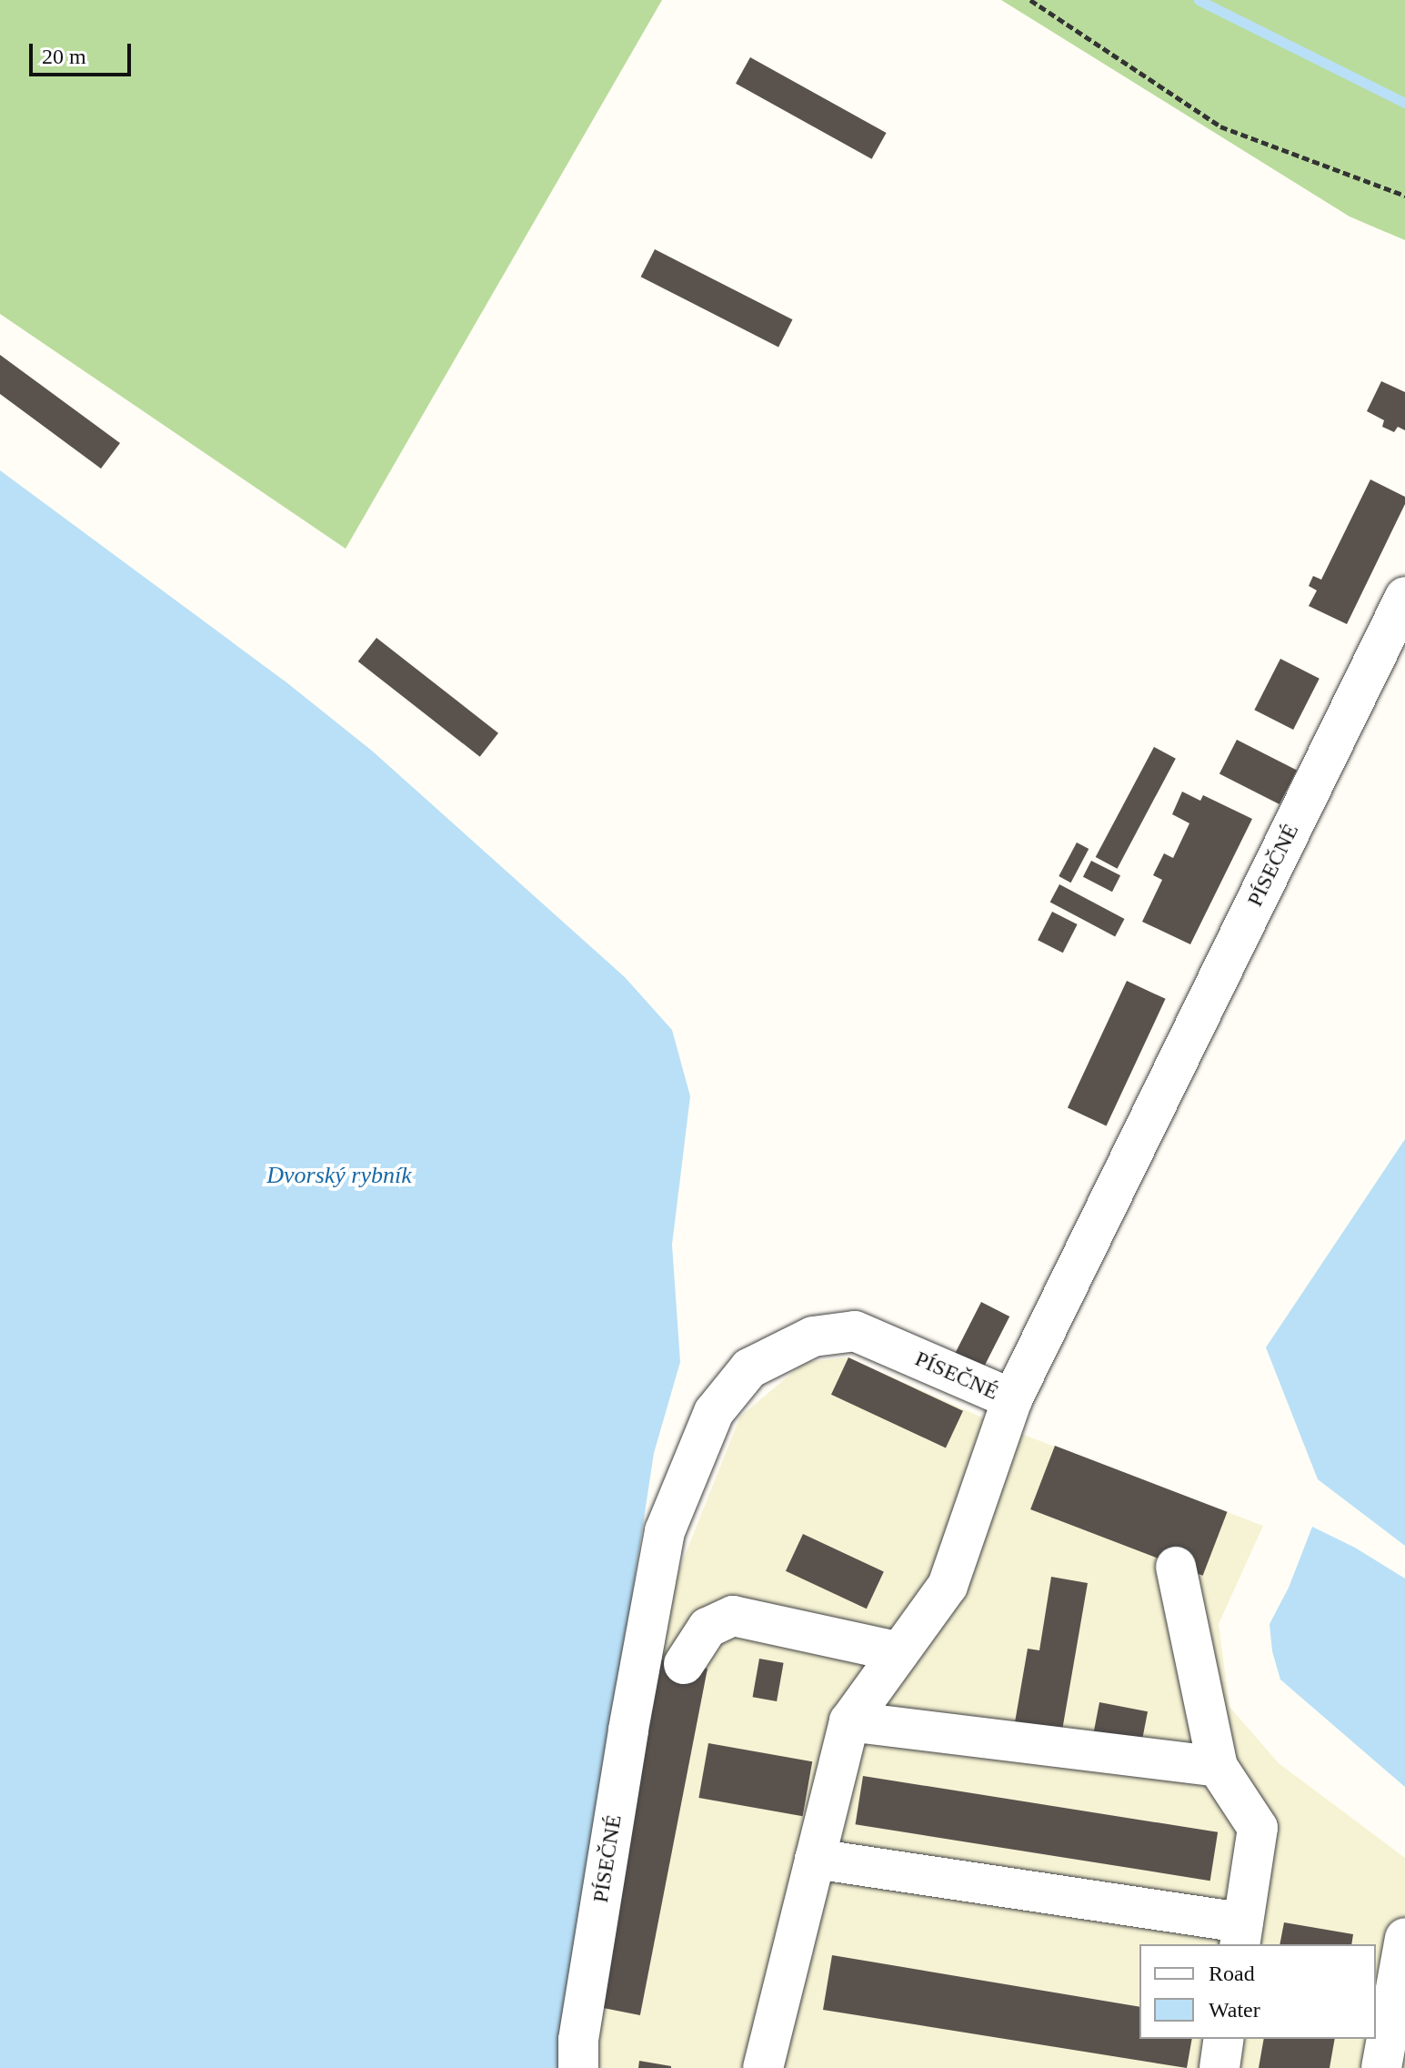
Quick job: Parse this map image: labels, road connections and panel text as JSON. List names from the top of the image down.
{
  "streets": {
    "street": ["PÍSEČNÉ"]
  },
  "water": ["Dvorský rybník"],
  "legend": ["Road", "Water"],
  "scale_bar": "20 m"
}
